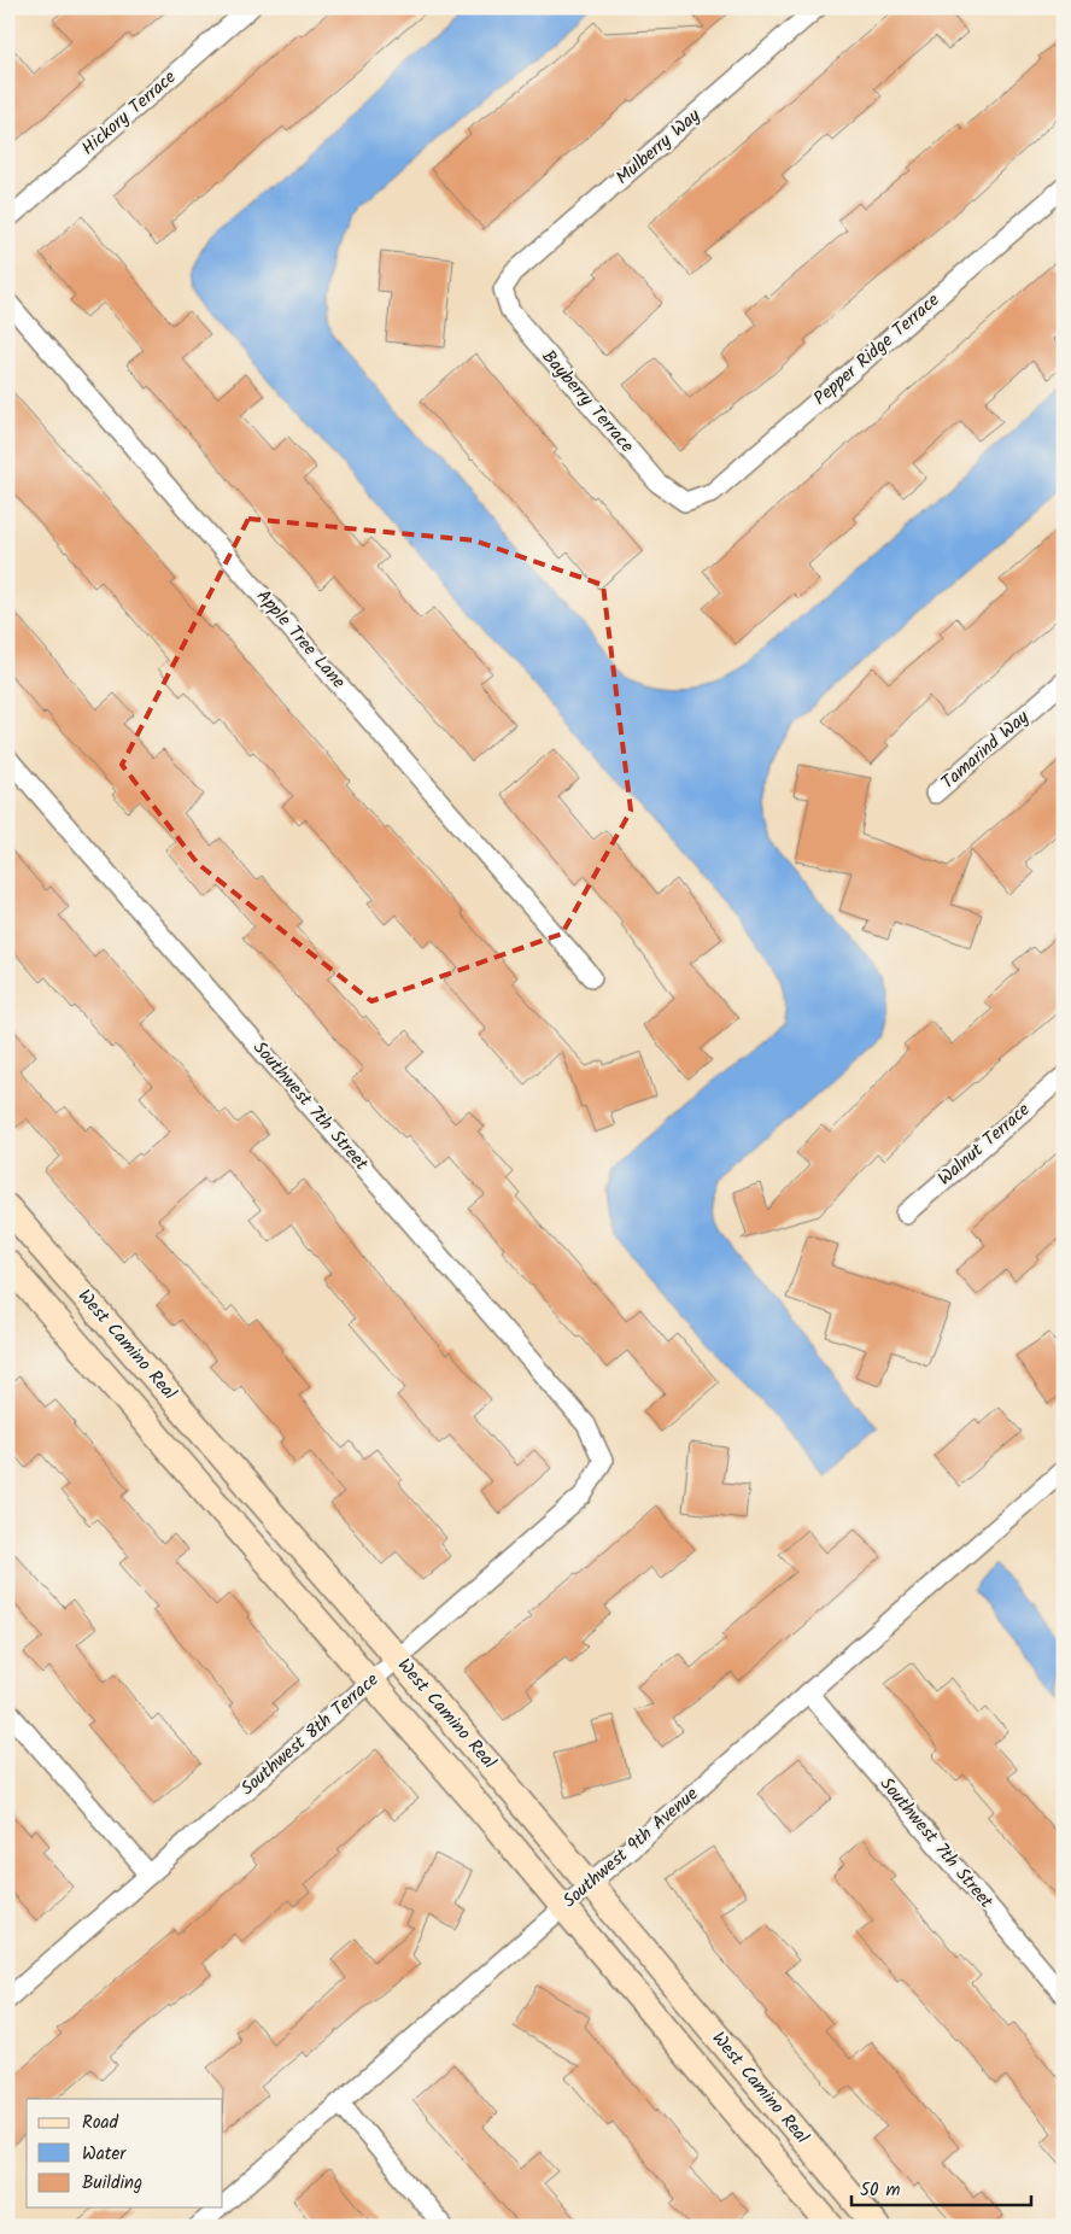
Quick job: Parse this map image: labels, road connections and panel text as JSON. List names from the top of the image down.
{
  "streets": {
    "street": [
      "Hickory Terrace",
      "Mulberry Way",
      "Pepper Ridge Terrace",
      "Bayberry Terrace",
      "Apple Tree Lane",
      "Tamarind Way",
      "Southwest 7th Street",
      "Walnut Terrace",
      "West Camino Real",
      "Southwest 8th Terrace",
      "Southwest 9th Avenue"
    ]
  },
  "crossings": [
    ["Mulberry Way", "Bayberry Terrace"],
    ["Pepper Ridge Terrace", "Bayberry Terrace"],
    ["Southwest 7th Street", "Southwest 8th Terrace"],
    ["Southwest 7th Street", "Southwest 9th Avenue"],
    ["West Camino Real", "Southwest 8th Terrace"],
    ["West Camino Real", "Southwest 9th Avenue"]
  ],
  "legend": ["Road", "Water", "Building"],
  "scale_bar": "50 m"
}
